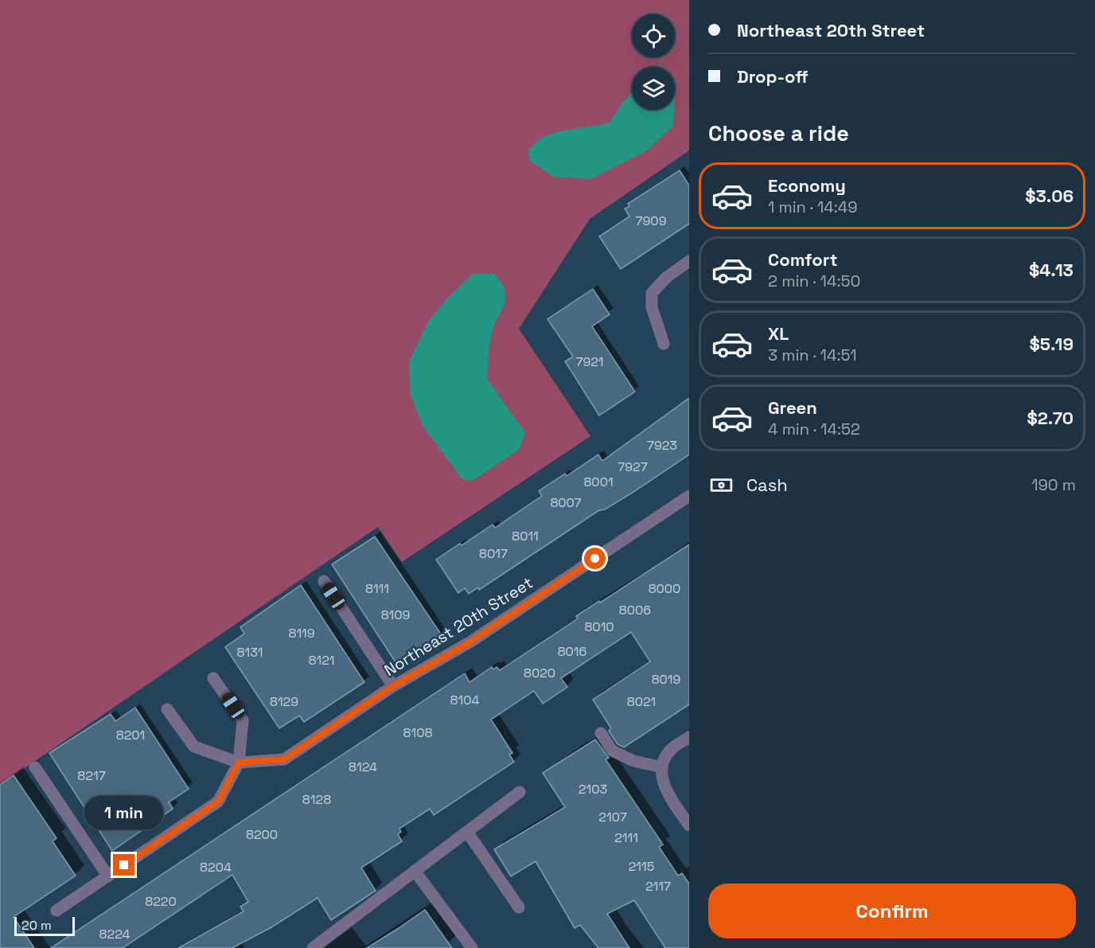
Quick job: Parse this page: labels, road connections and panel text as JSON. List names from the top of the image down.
{
  "streets": {
    "street": ["Northeast 20th Street"]
  },
  "house_numbers": [
    "7909",
    "7921",
    "7923",
    "7927",
    "8001",
    "8007",
    "8011",
    "8017",
    "8111",
    "8000",
    "8006",
    "8109",
    "8010",
    "8119",
    "8016",
    "8131",
    "8121",
    "8020",
    "8019",
    "8104",
    "8129",
    "8021",
    "8108",
    "8201",
    "8124",
    "8217",
    "2103",
    "8128",
    "2107",
    "8200",
    "2111",
    "2115",
    "8204",
    "2117",
    "8220",
    "8224"
  ],
  "scale_bar": "20 m",
  "page": {
    "banner": ["Northeast 20th Street", "Drop-off"],
    "heading": "Choose a ride",
    "list": [
      {
        "name": "Economy",
        "note": "1 min · 14:49",
        "value": "$3.06"
      },
      {
        "name": "Comfort",
        "note": "2 min · 14:50",
        "value": "$4.13"
      },
      {
        "name": "XL",
        "note": "3 min · 14:51",
        "value": "$5.19"
      },
      {
        "name": "Green",
        "note": "4 min · 14:52",
        "value": "$2.70"
      }
    ],
    "pay": ["Cash", "190 m"],
    "bubble": "1 min",
    "buttons": "Confirm",
    "scale": "20 m"
  }
}
